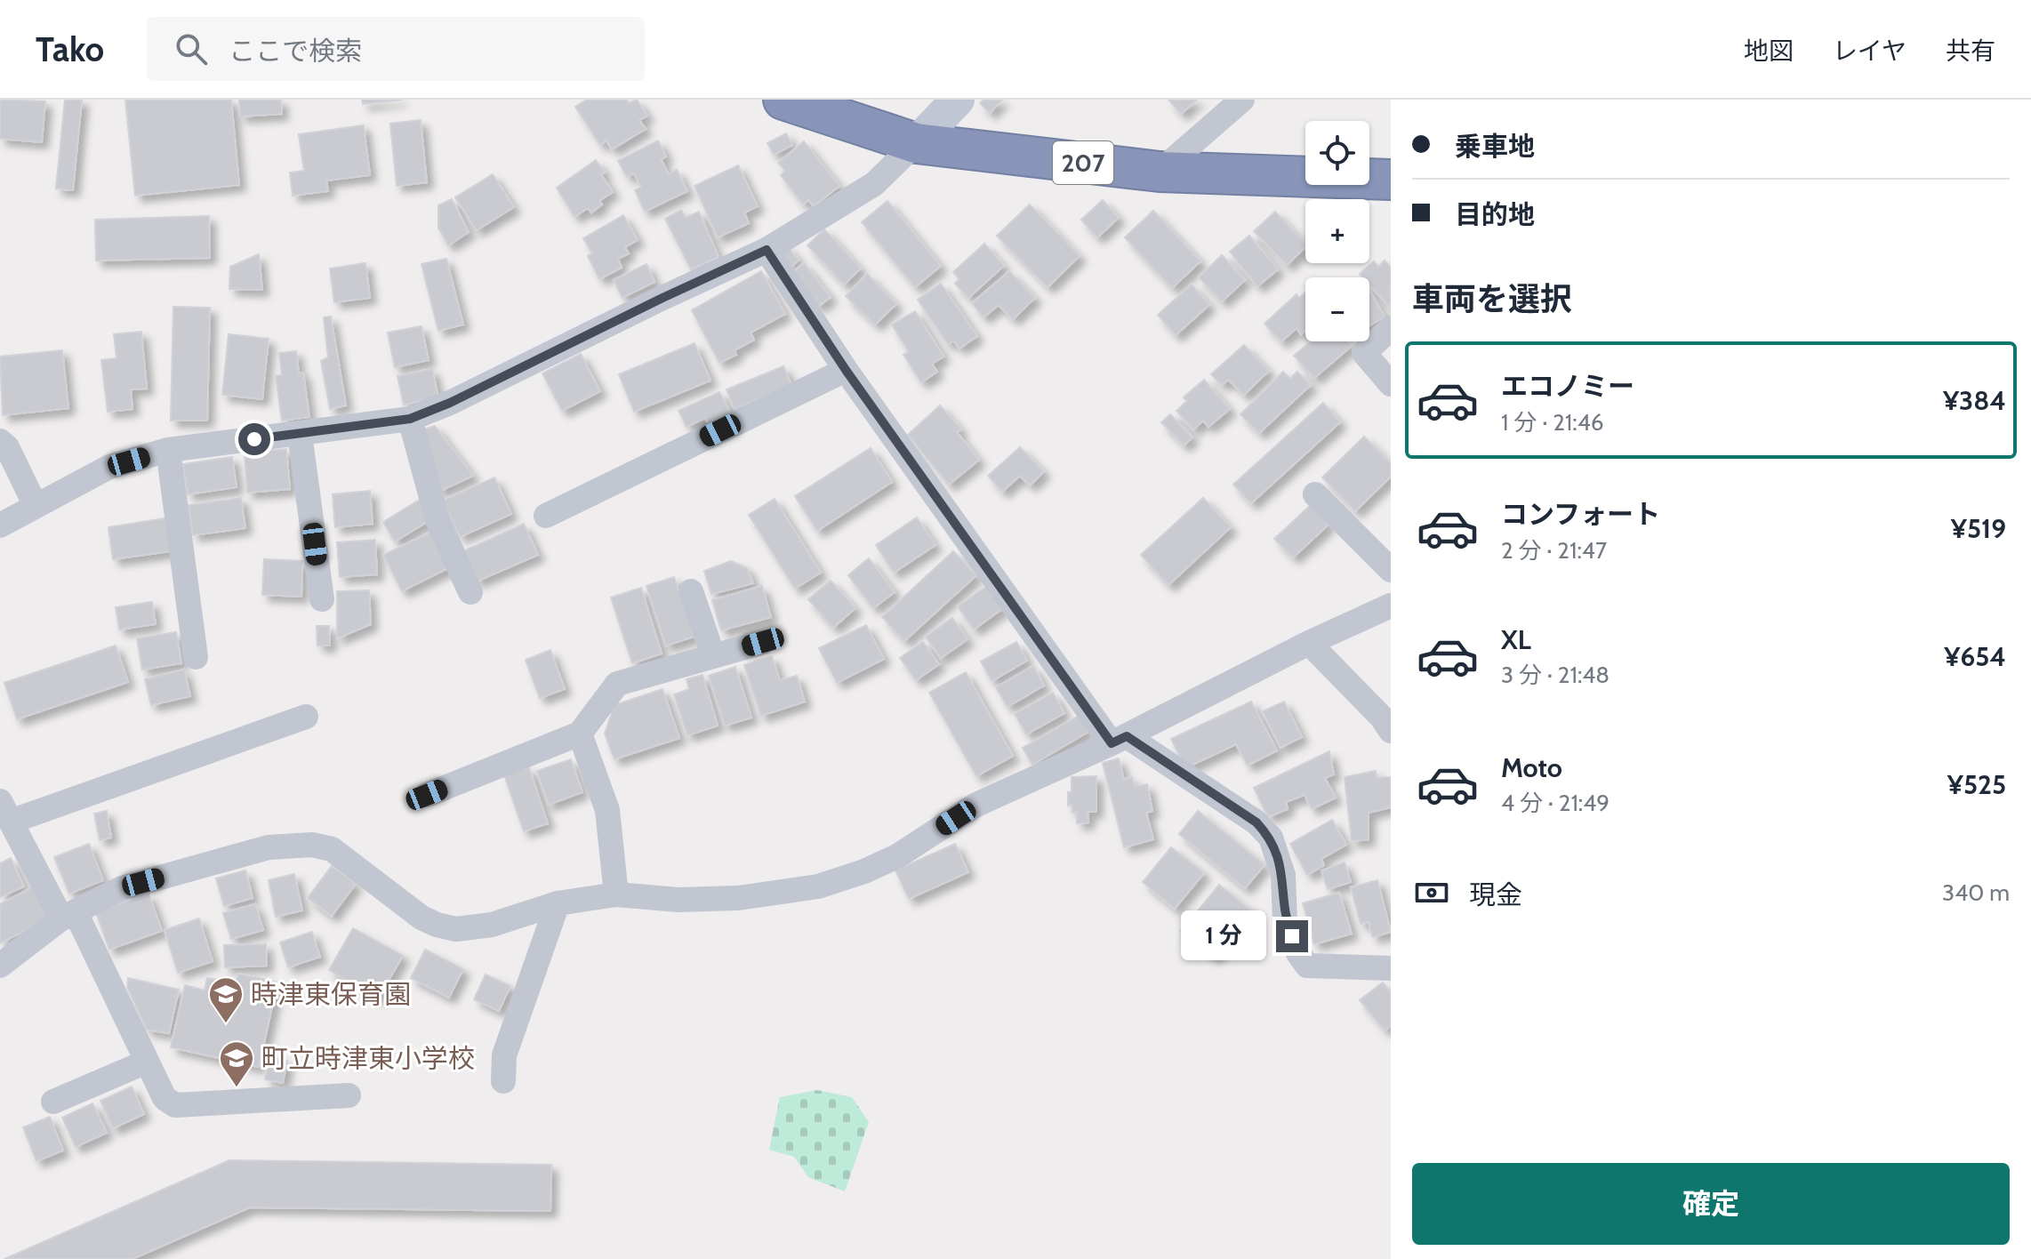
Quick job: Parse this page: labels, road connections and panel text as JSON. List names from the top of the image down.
{
  "streets": {
    "highway": ["207"]
  },
  "places": {
    "school or university": ["時津東保育園", "町立時津東小学校"]
  },
  "page": {
    "header": "Tako",
    "search": "ここで検索",
    "nav": ["地図", "レイヤ", "共有"],
    "banner": ["乗車地", "目的地"],
    "map_buttons": ["+", "−"],
    "heading": "車両を選択",
    "list": [
      {
        "name": "エコノミー",
        "note": "1 分 · 21:46",
        "value": "¥384"
      },
      {
        "name": "コンフォート",
        "note": "2 分 · 21:47",
        "value": "¥519"
      },
      {
        "name": "XL",
        "note": "3 分 · 21:48",
        "value": "¥654"
      },
      {
        "name": "Moto",
        "note": "4 分 · 21:49",
        "value": "¥525"
      }
    ],
    "pay": ["現金", "340 m"],
    "bubble": "1 分",
    "buttons": "確定"
  }
}
